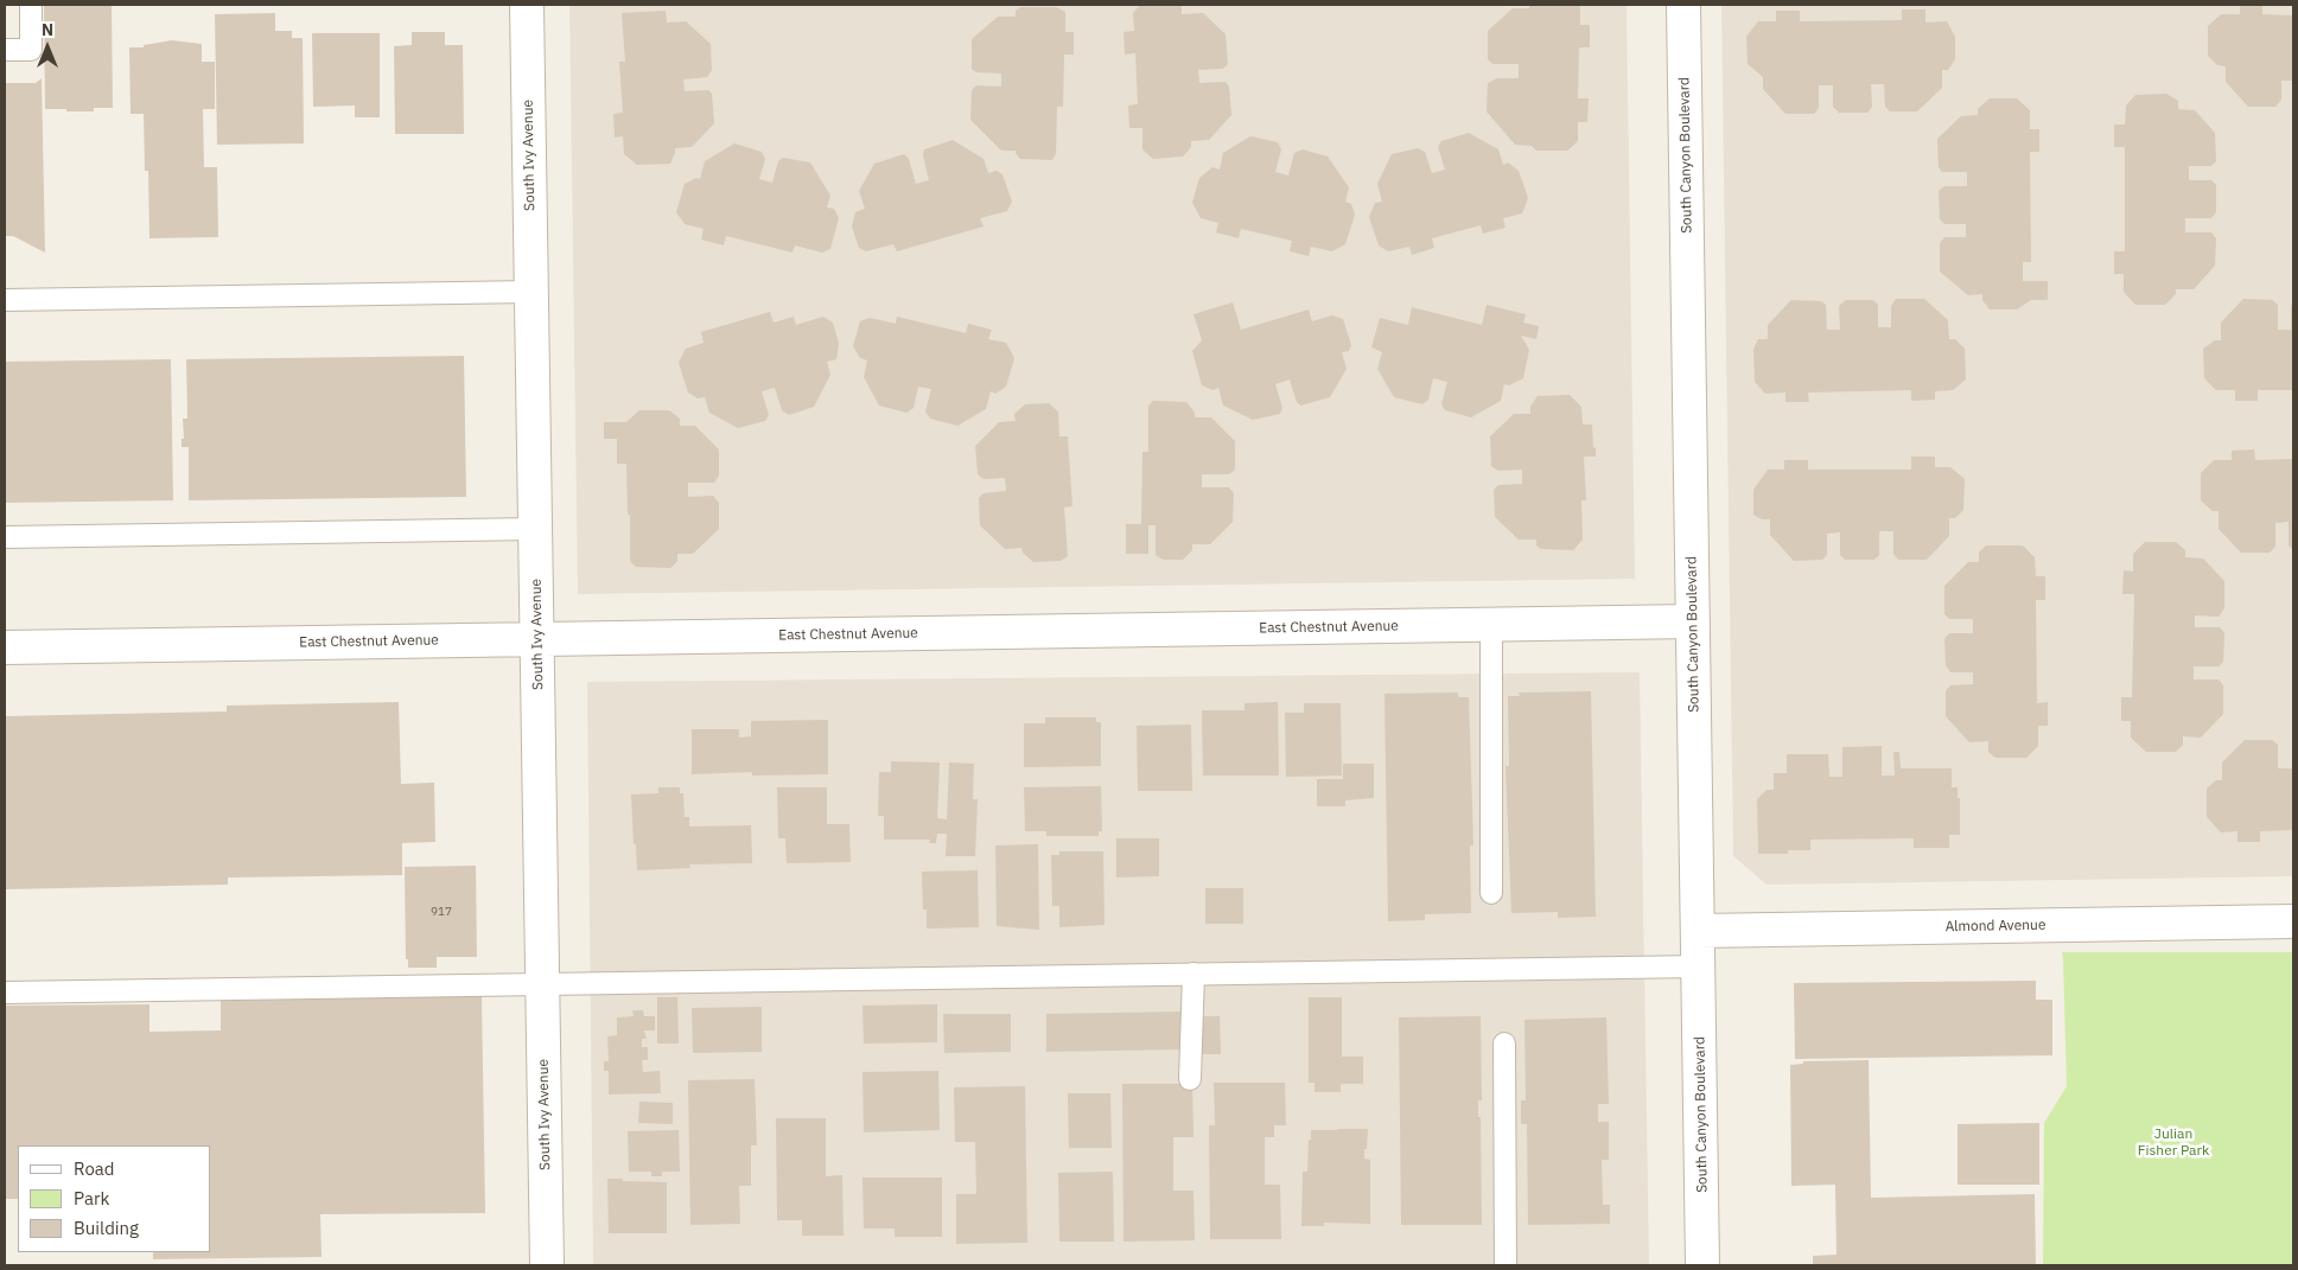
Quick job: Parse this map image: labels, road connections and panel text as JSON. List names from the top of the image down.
{
  "streets": {
    "street": [
      "South Ivy Avenue",
      "South Canyon Boulevard",
      "East Chestnut Avenue",
      "Almond Avenue"
    ]
  },
  "crossings": [
    ["South Ivy Avenue", "East Chestnut Avenue"],
    ["South Canyon Boulevard", "East Chestnut Avenue"],
    ["South Canyon Boulevard", "Almond Avenue"]
  ],
  "parks": ["Julian Fisher Park"],
  "house_numbers": ["917"],
  "legend": ["Road", "Park", "Building"],
  "north": "top"
}
